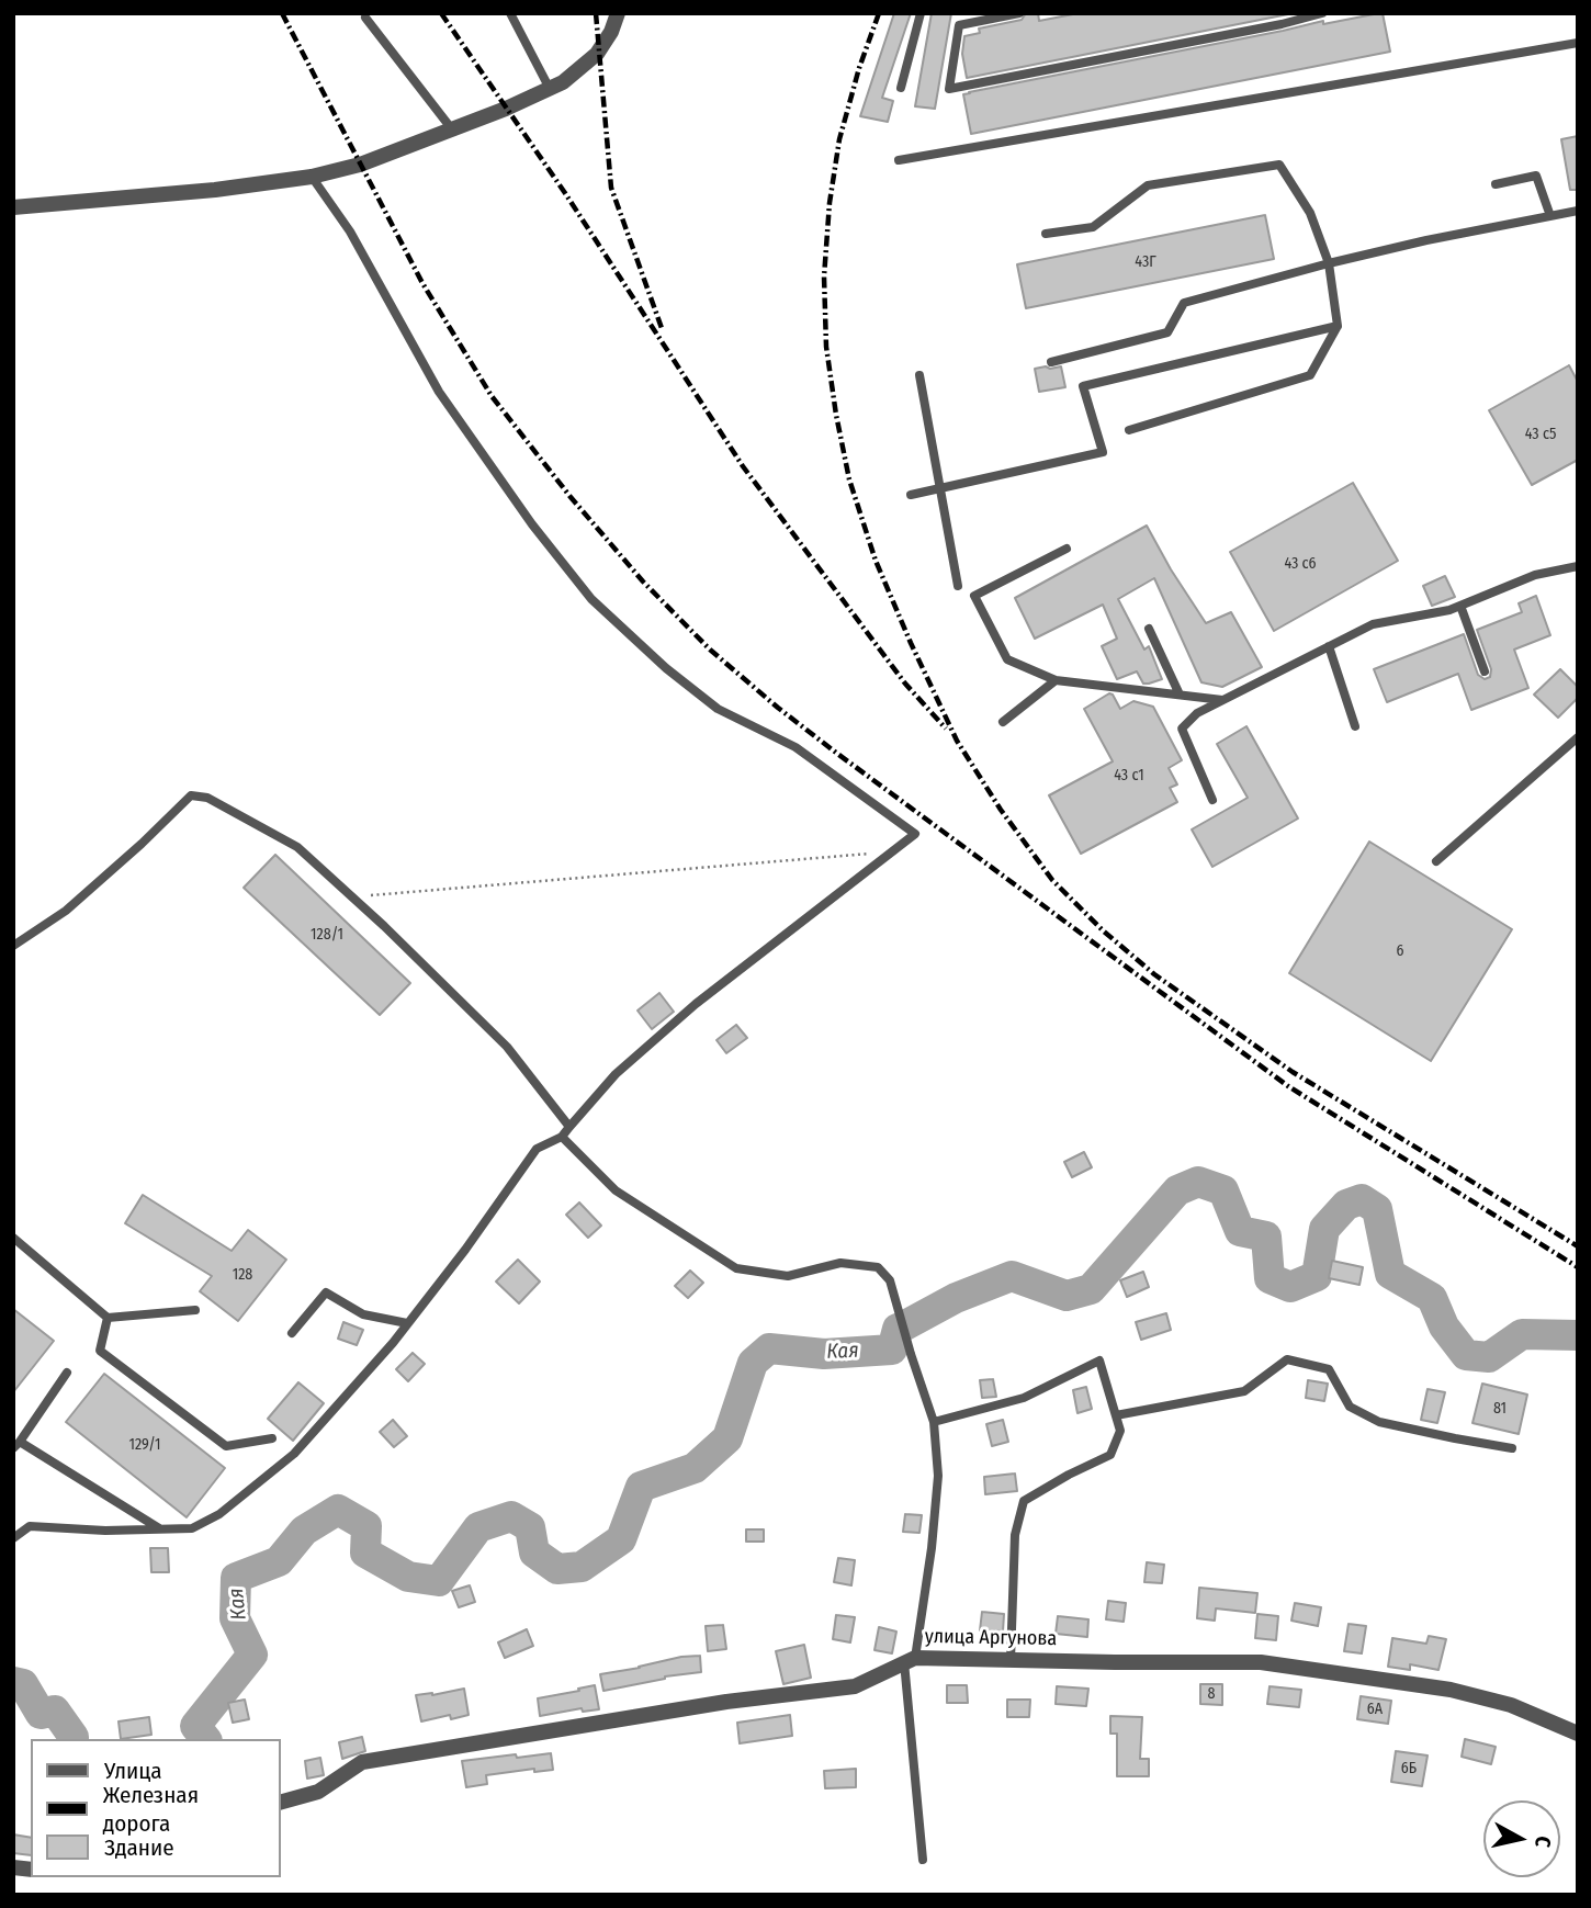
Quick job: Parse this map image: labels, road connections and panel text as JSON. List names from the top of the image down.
{
  "streets": {
    "street": ["улица Аргунова"]
  },
  "water": ["Кая"],
  "house_numbers": [
    "43Г",
    "43 с5",
    "43 с6",
    "43 с1",
    "128/1",
    "6",
    "128",
    "81",
    "129/1",
    "8",
    "6А",
    "6Б"
  ],
  "legend": ["Улица", "Железная дорога", "Здание"],
  "north": "right"
}
